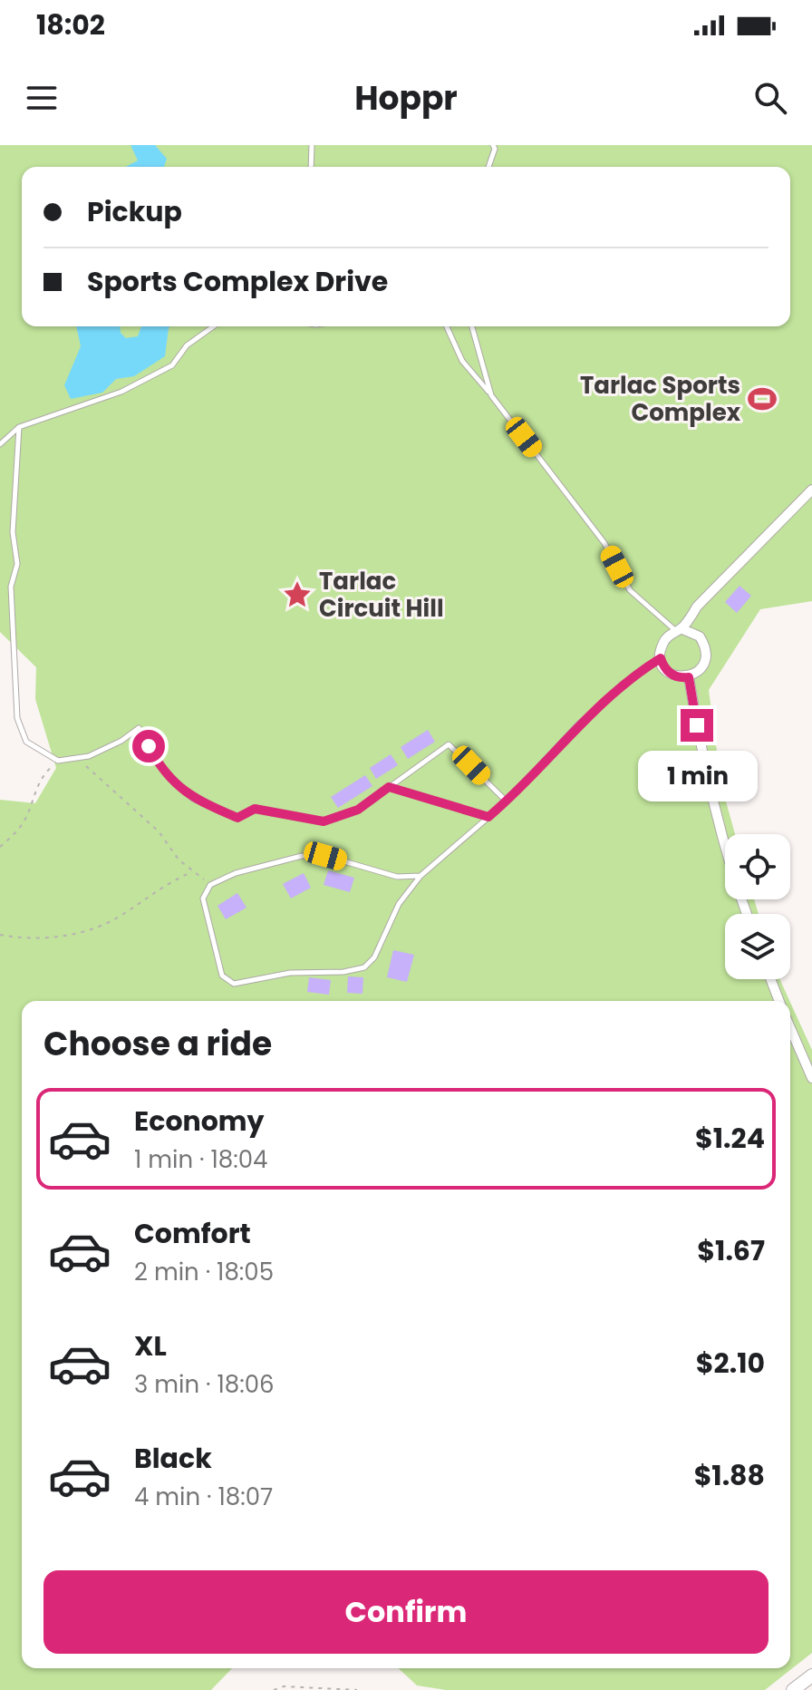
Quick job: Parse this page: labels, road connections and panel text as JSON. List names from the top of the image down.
{
  "places": {
    "sports": ["Tarlac Sports Complex"],
    "place": ["Tarlac Circuit Hill"]
  },
  "page": {
    "status": "18:02",
    "header": "Hoppr",
    "banner": ["Pickup", "Sports Complex Drive"],
    "bubble": "1 min",
    "heading": "Choose a ride",
    "list": [
      {
        "name": "Economy",
        "note": "1 min · 18:04",
        "value": "$1.24"
      },
      {
        "name": "Comfort",
        "note": "2 min · 18:05",
        "value": "$1.67"
      },
      {
        "name": "XL",
        "note": "3 min · 18:06",
        "value": "$2.10"
      },
      {
        "name": "Black",
        "note": "4 min · 18:07",
        "value": "$1.88"
      }
    ],
    "buttons": "Confirm"
  }
}
